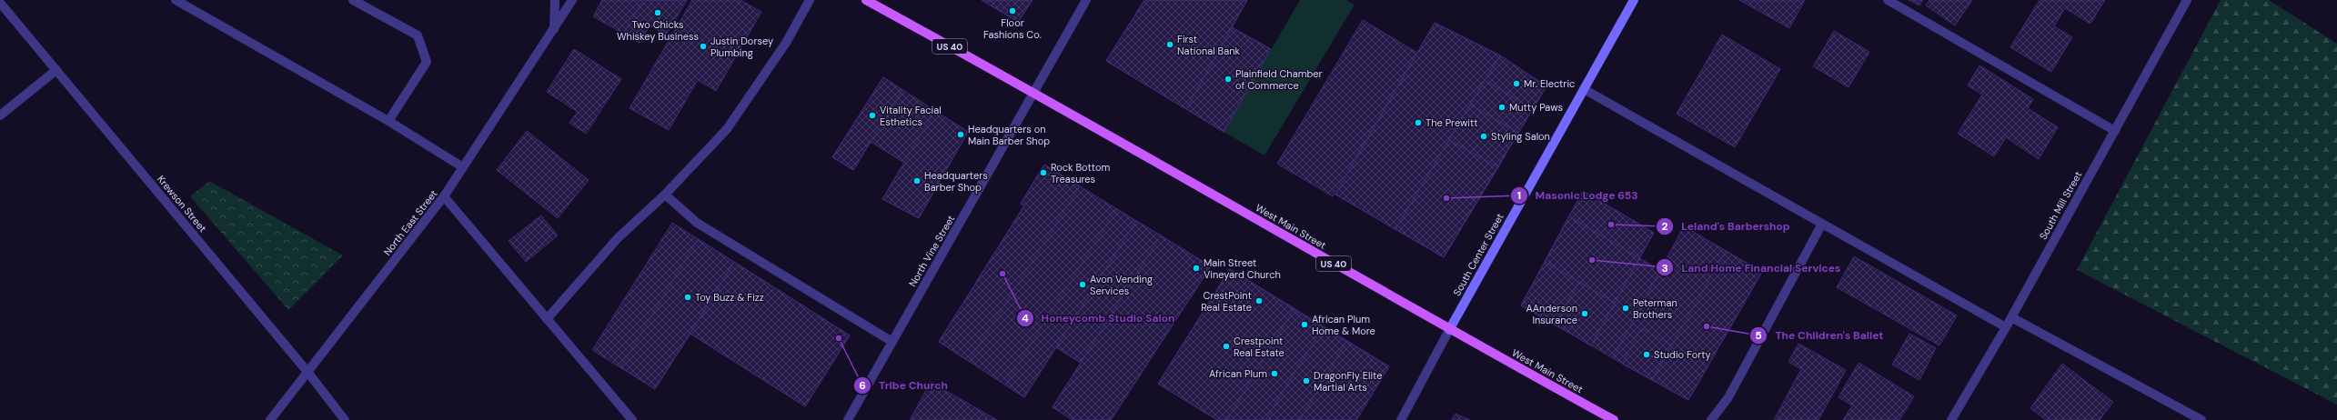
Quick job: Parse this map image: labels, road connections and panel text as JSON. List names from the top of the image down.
{
  "streets": {
    "main road": ["US 40", "West Main Street", "South Center Street"],
    "street": [
      "Krewson Street",
      "South Mill Street",
      "North East Street",
      "North Vine Street"
    ]
  },
  "crossings": [
    ["US 40", "West Main Street"],
    ["US 40", "North Vine Street"],
    ["Krewson Street", "North East Street"],
    ["West Main Street", "North Vine Street"],
    ["West Main Street", "South Center Street"]
  ],
  "places": [
    "Floor Fashions Co.",
    "Two Chicks Whiskey Business",
    "First National Bank",
    "Justin Dorsey Plumbing",
    "Plainfield Chamber of Commerce",
    "Mr. Electric",
    "Mutty Paws",
    "Vitality Facial Esthetics",
    "The Prewitt",
    "Headquarters on Main Barber Shop",
    "Styling Salon",
    "Rock Bottom Treasures",
    "Headquarters Barber Shop",
    "Masonic Lodge 653",
    "Leland's Barbershop",
    "Land Home Financial Services",
    "Main Street Vineyard Church",
    "Honeycomb Studio Salon",
    "Avon Vending Services",
    "Toy Buzz & Fizz",
    "CrestPoint Real Estate",
    "Peterman Brothers",
    "AAnderson Insurance",
    "African Plum Home & More",
    "The Children's Ballet",
    "Tribe Church",
    "Crestpoint Real Estate",
    "Studio Forty",
    "African Plum",
    "DragonFly Elite Martial Arts"
  ]
}
